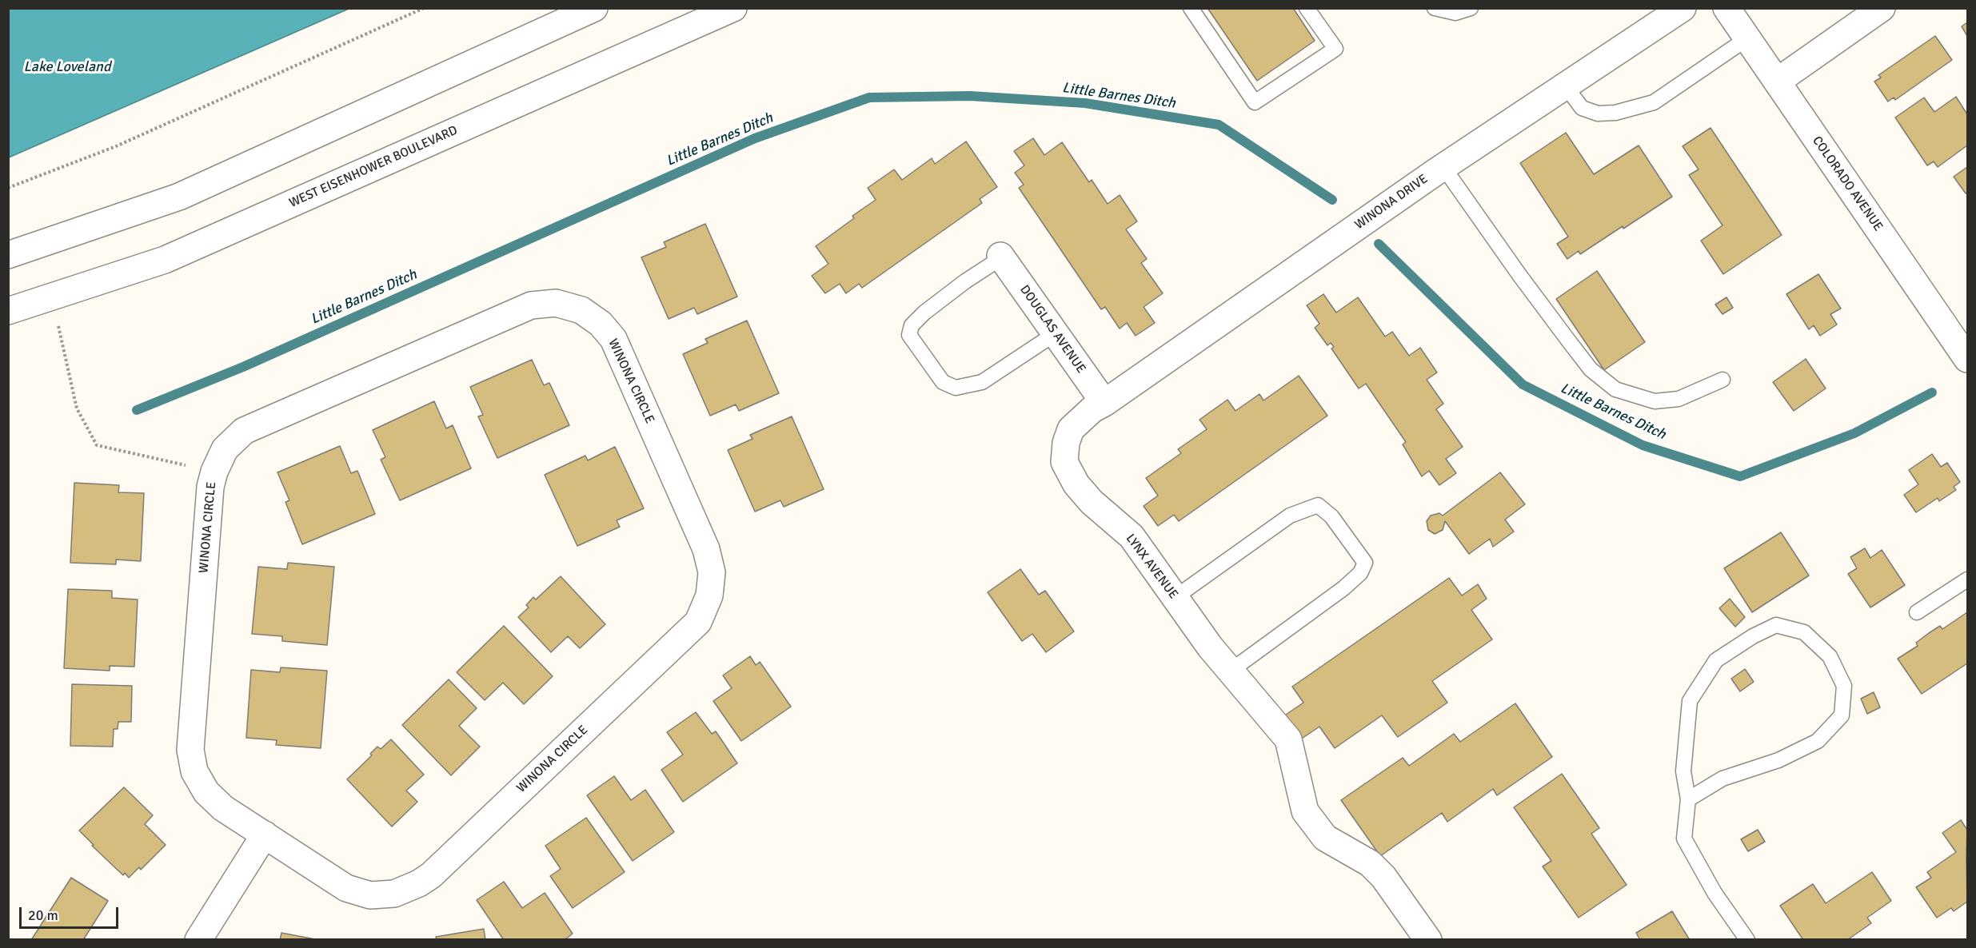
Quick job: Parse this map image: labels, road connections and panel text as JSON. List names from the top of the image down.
{
  "streets": {
    "main road": [
      "WEST EISENHOWER BOULEVARD",
      "COLORADO AVENUE",
      "WINONA DRIVE",
      "DOUGLAS AVENUE",
      "WINONA CIRCLE",
      "LYNX AVENUE"
    ]
  },
  "crossings": [
    ["WINONA DRIVE", "DOUGLAS AVENUE"],
    ["WINONA DRIVE", "LYNX AVENUE"],
    ["DOUGLAS AVENUE", "LYNX AVENUE"]
  ],
  "water": ["Lake Loveland", "Little Barnes Ditch"],
  "scale_bar": "20 m"
}
